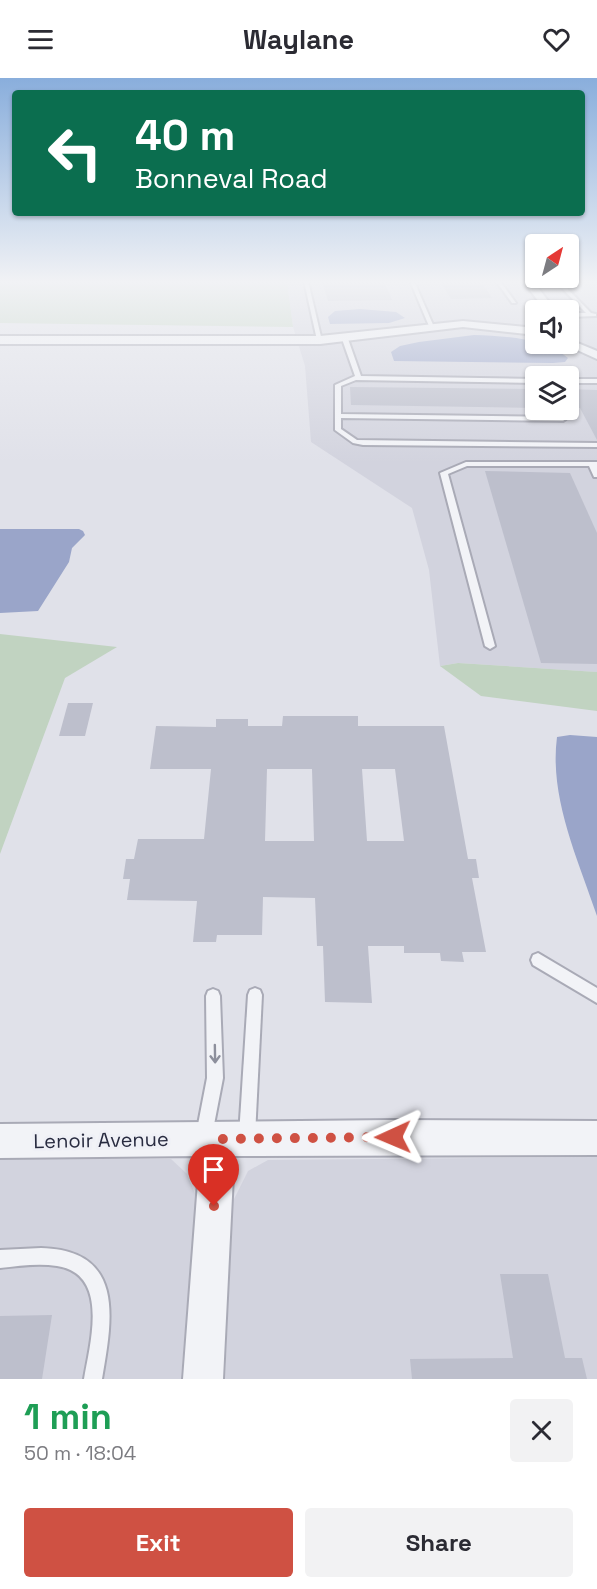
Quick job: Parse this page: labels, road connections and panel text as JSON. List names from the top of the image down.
{
  "streets": {
    "street": ["Lenoir Avenue"]
  },
  "north": "top right",
  "page": {
    "header": "Waylane",
    "turn": ["40 m", "Bonneval Road"],
    "heading": ["1 min", "50 m · 18:04"],
    "buttons": ["Exit", "Share"]
  }
}
